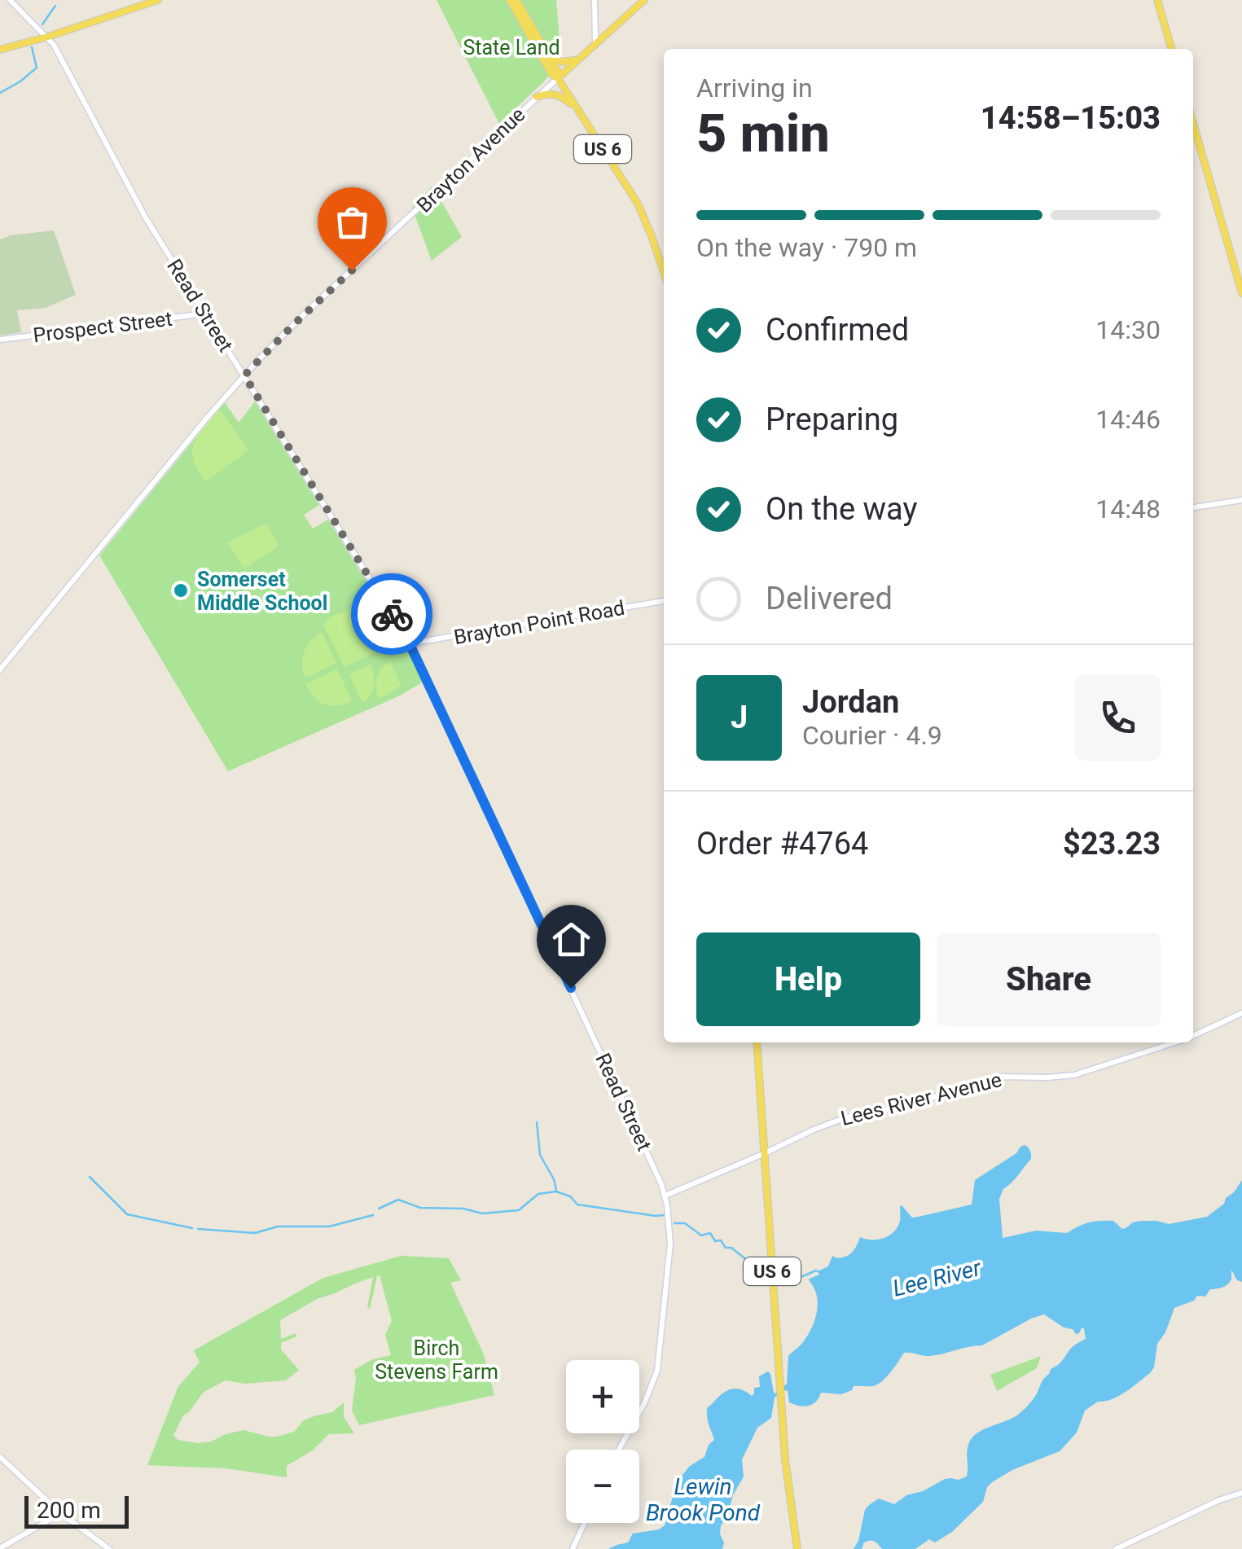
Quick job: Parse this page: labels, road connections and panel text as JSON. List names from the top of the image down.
{
  "streets": {
    "main road": [
      "US 6",
      "Brayton Avenue",
      "Read Street",
      "Prospect Street",
      "Brayton Point Road",
      "Lees River Avenue"
    ]
  },
  "crossings": [
    ["US 6", "Brayton Avenue"],
    ["US 6", "Lees River Avenue"],
    ["Brayton Avenue", "Read Street"],
    ["Read Street", "Prospect Street"],
    ["Read Street", "Brayton Point Road"],
    ["Read Street", "Lees River Avenue"]
  ],
  "water": ["Lee River", "Lewin Brook Pond"],
  "parks": ["State Land", "Birch Stevens Farm"],
  "places": ["Somerset Middle School"],
  "scale_bar": "200 m",
  "page": {
    "heading": ["5 min", "Arriving in", "14:58–15:03"],
    "panel": [
      "Jordan",
      "Courier · 4.9",
      "Order #4764",
      "$23.23"
    ],
    "bar": "On the way · 790 m",
    "list": [
      ["Confirmed", "14:30"],
      ["Preparing", "14:46"],
      ["On the way", "14:48"],
      "Delivered"
    ],
    "round": "J",
    "buttons": ["Help", "Share"],
    "map_buttons": ["+", "−"],
    "scale": "200 m"
  }
}
